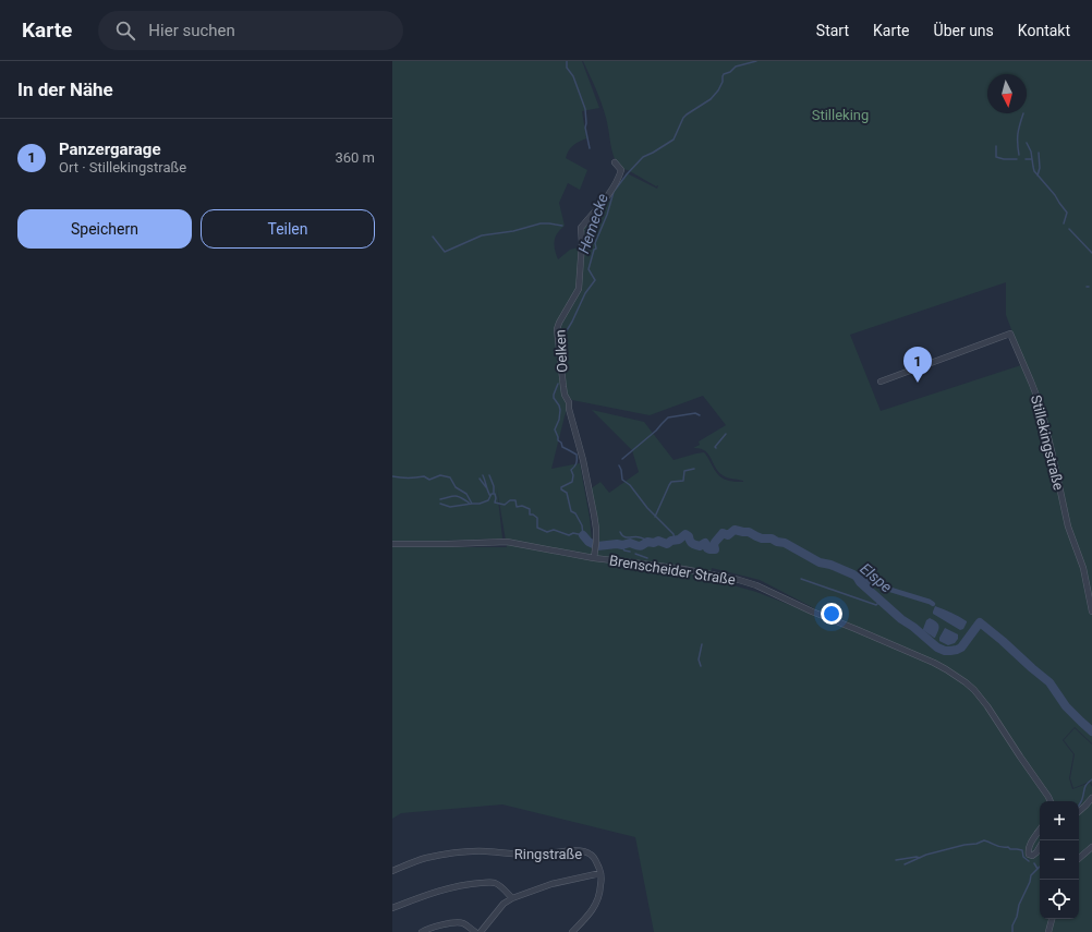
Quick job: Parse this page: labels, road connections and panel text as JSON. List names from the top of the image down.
{
  "streets": {
    "street": [
      "Oelken",
      "Stillekingstraße",
      "Brenscheider Straße",
      "Ringstraße"
    ]
  },
  "crossings": [
    ["Oelken", "Brenscheider Straße"]
  ],
  "water": ["Hemecke", "Elspe"],
  "parks": ["Stilleking"],
  "north": "bottom",
  "page": {
    "header": "Karte",
    "search": "Hier suchen",
    "nav": [
      "Start",
      "Karte",
      "Über uns",
      "Kontakt"
    ],
    "heading": "In der Nähe",
    "list": [
      {
        "mark": "1",
        "name": "Panzergarage",
        "note": "Ort · Stillekingstraße",
        "value": "360 m"
      }
    ],
    "buttons": ["Speichern", "Teilen"],
    "pins": "1",
    "map_buttons": ["+", "−"]
  }
}
